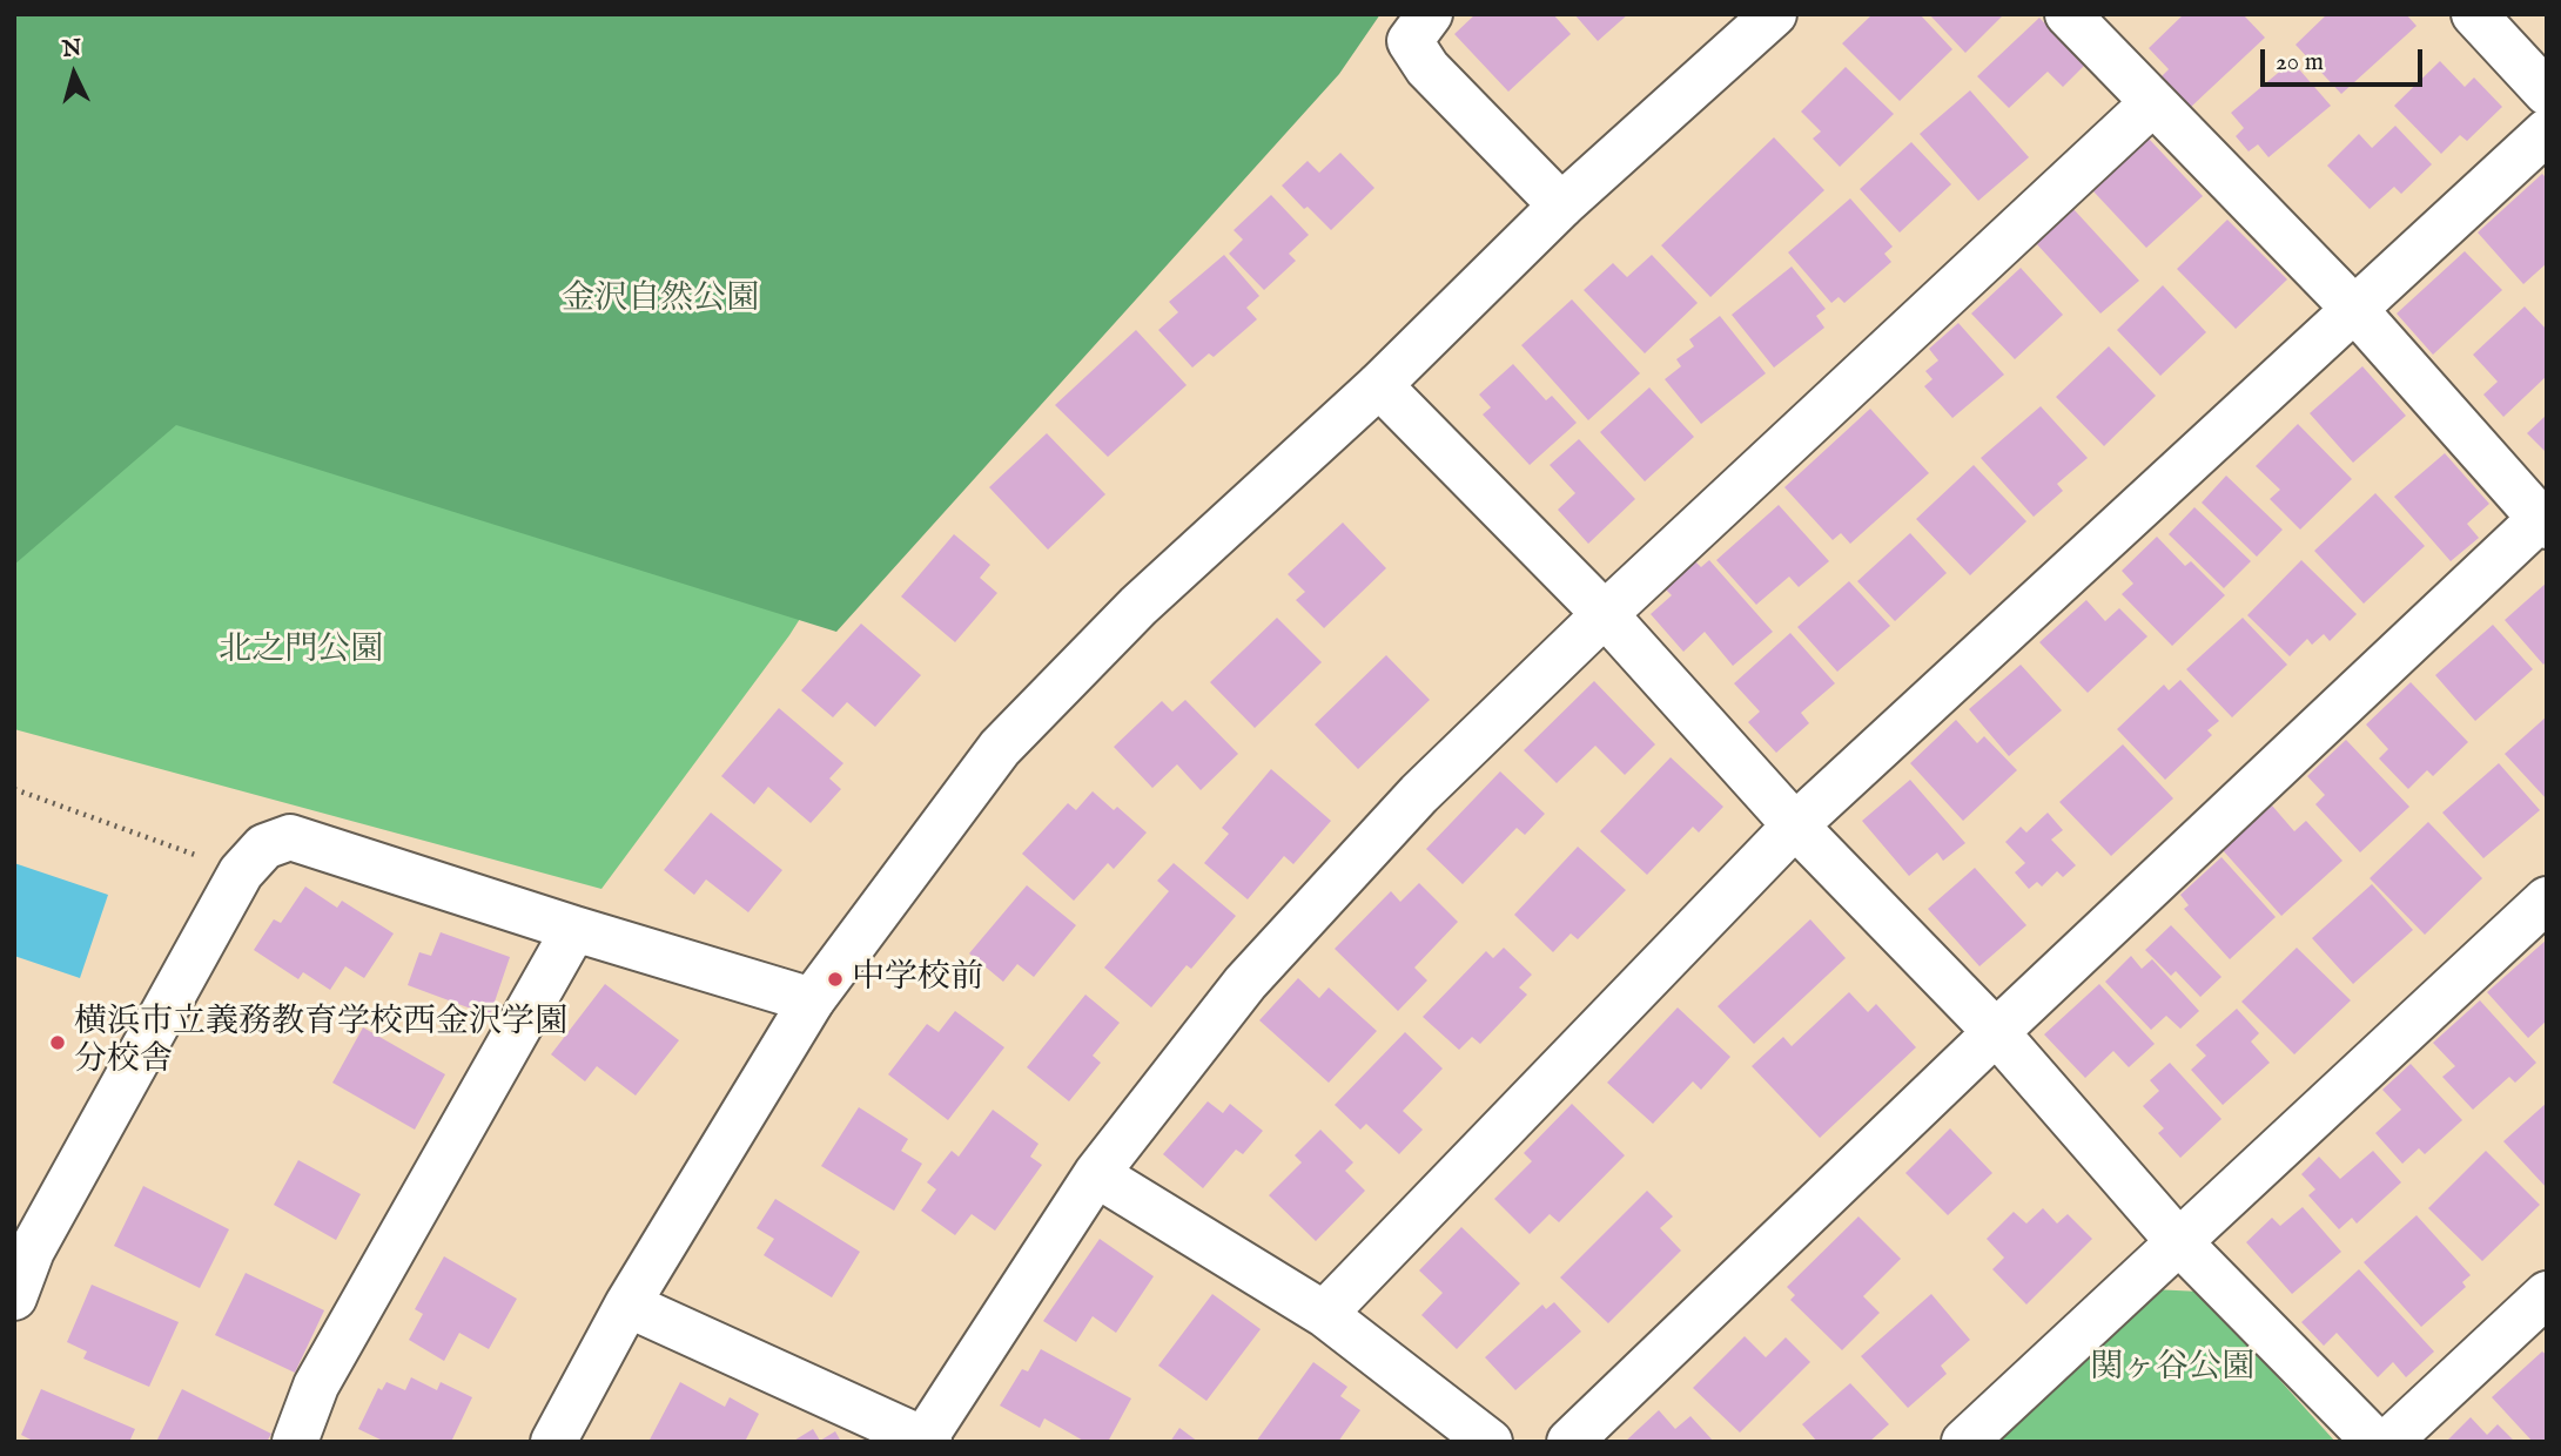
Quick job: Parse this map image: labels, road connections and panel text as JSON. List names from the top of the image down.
{
  "parks": ["金沢自然公園", "北之門公園", "関ヶ谷公園"],
  "places": ["中学校前", "横浜市立義務教育学校西金沢学園 分校舎"],
  "scale_bar": "20 m",
  "north": "top"
}
